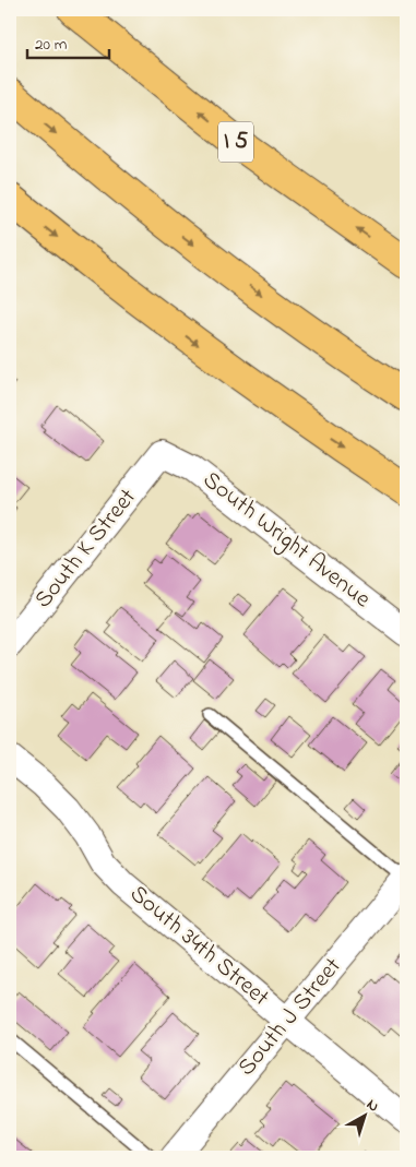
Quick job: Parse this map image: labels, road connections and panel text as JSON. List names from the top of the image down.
{
  "streets": {
    "highway": ["I 5"],
    "street": [
      "South Wright Avenue",
      "South K Street",
      "South 34th Street",
      "South J Street"
    ]
  },
  "crossings": [
    ["South Wright Avenue", "South K Street"],
    ["South 34th Street", "South J Street"]
  ],
  "scale_bar": "20 m",
  "north": "top right"
}
